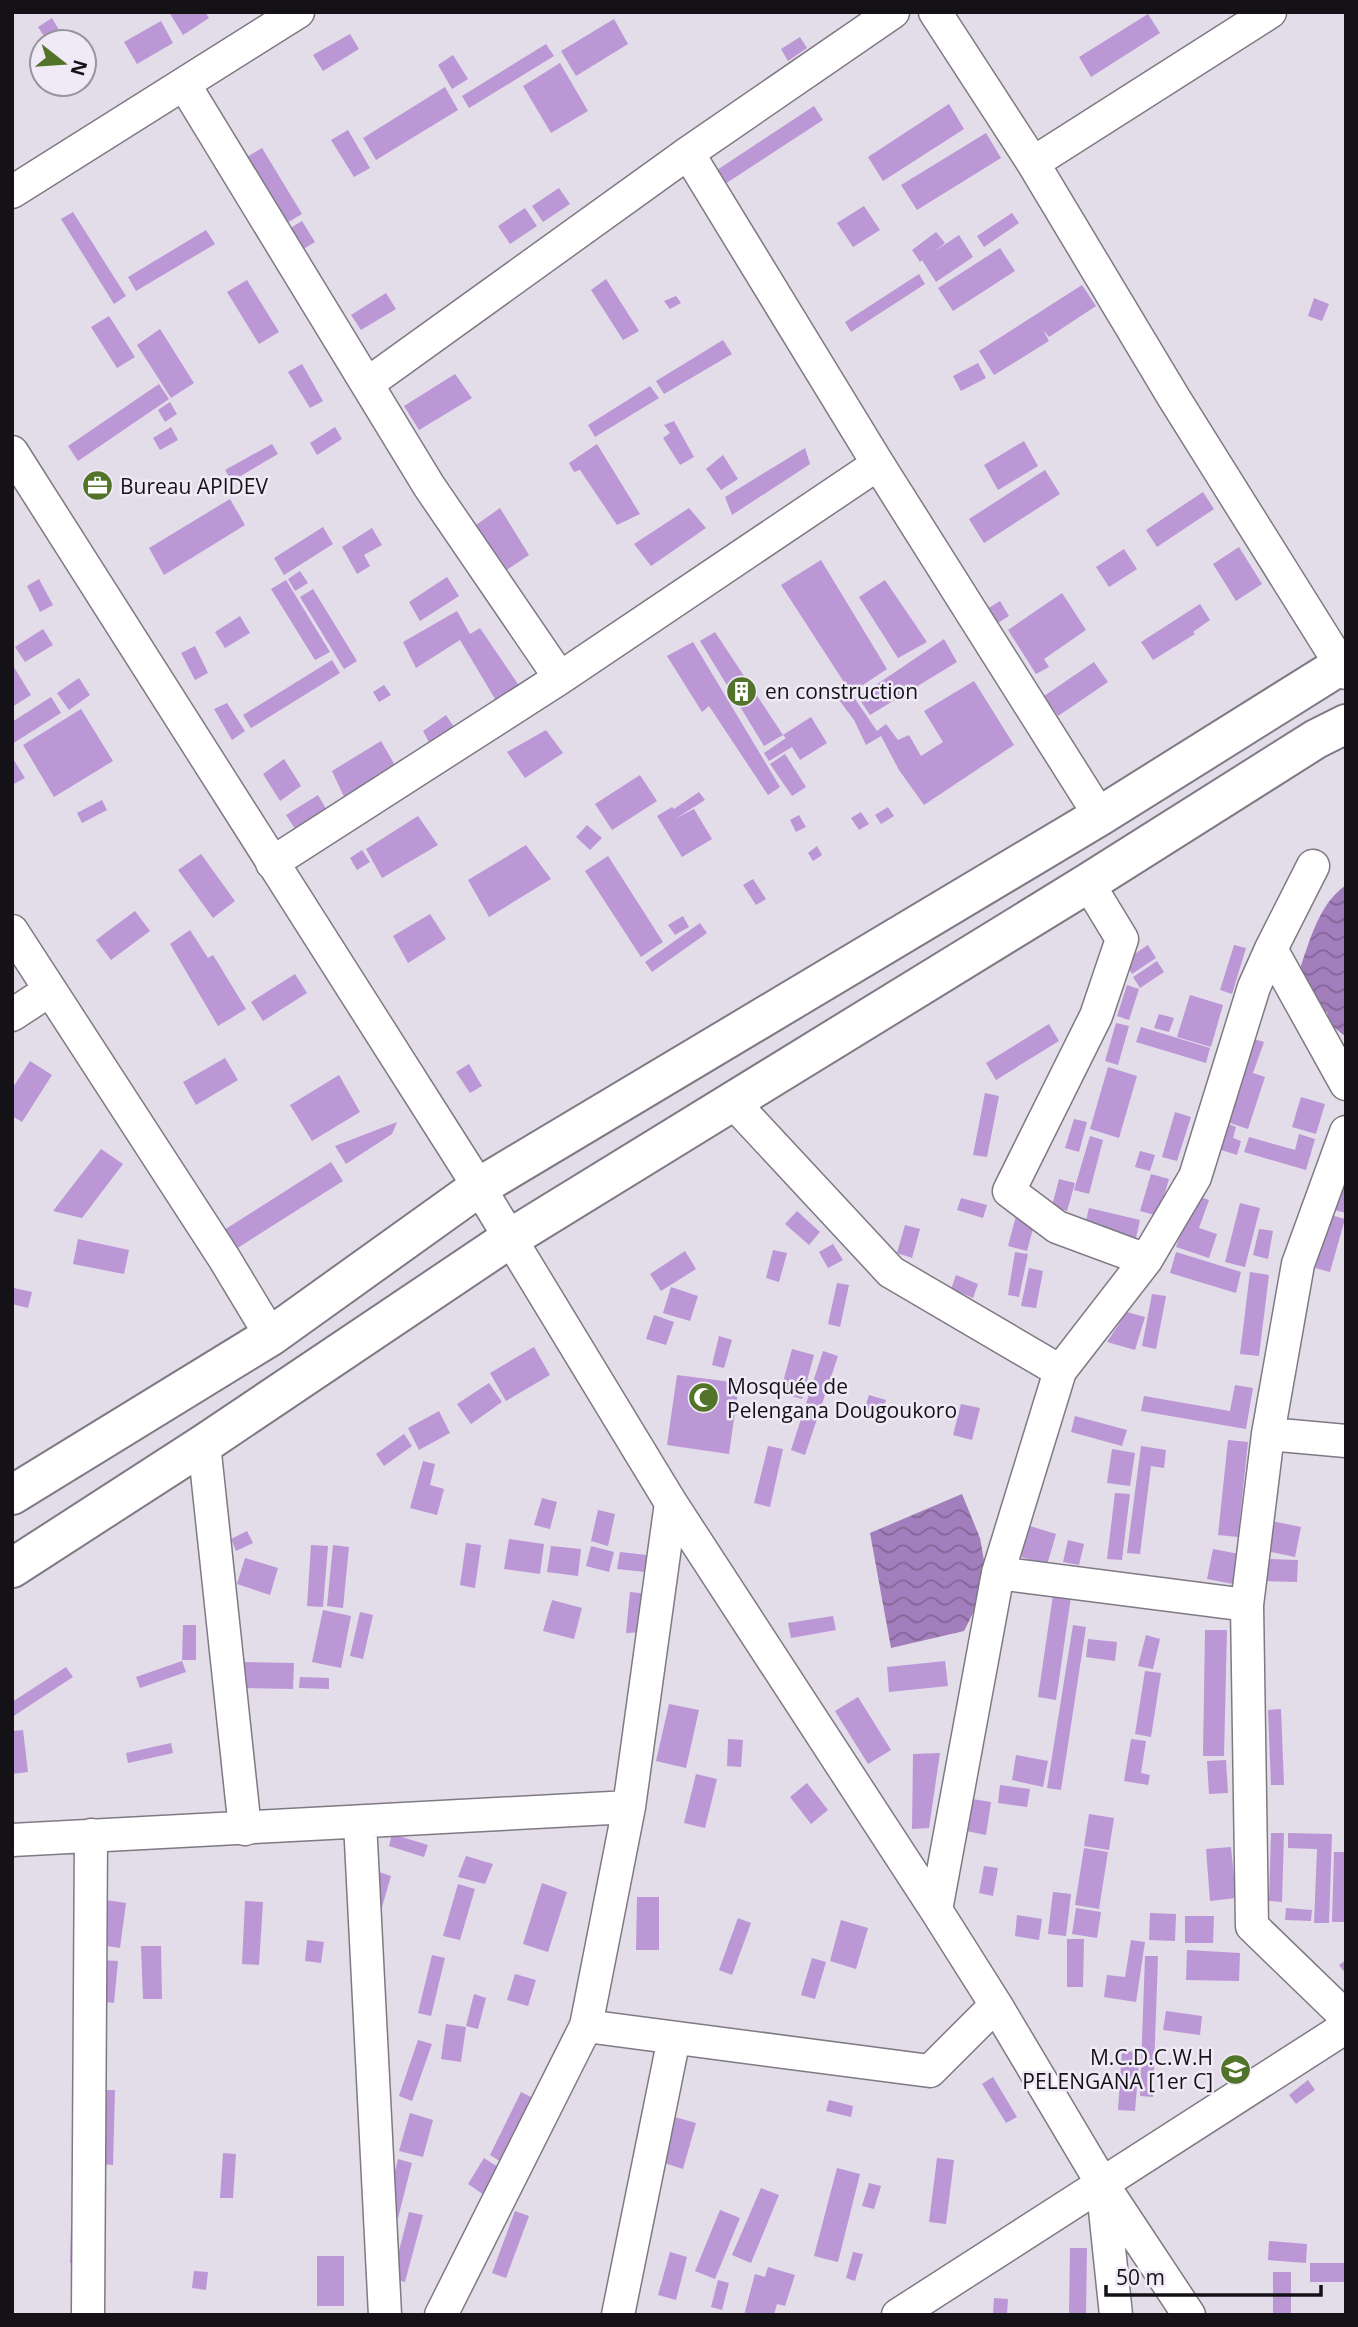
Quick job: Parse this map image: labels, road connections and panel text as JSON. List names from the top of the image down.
{
  "places": {
    "office": ["Bureau APIDEV"],
    "building": ["en construction"],
    "mosque": ["Mosquée de Pelengana Dougoukoro"],
    "school or university": ["M.C.D.C.W.H PELENGANA [1er C]"]
  },
  "scale_bar": "50 m",
  "north": "right"
}
